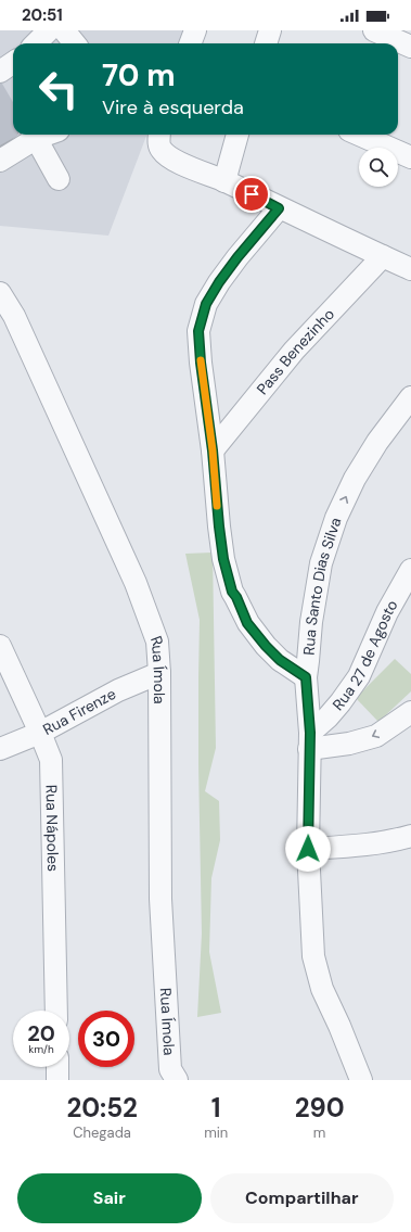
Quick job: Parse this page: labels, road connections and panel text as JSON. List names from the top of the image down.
{
  "streets": {
    "street": [
      "Pass Benezinho",
      "Rua Santo Dias Silva",
      "Rua 27 de Agosto",
      "Rua Ímola",
      "Rua Firenze",
      "Rua Nápoles"
    ]
  },
  "crossings": [
    ["Rua Santo Dias Silva", "Rua 27 de Agosto"],
    ["Rua Ímola", "Rua Firenze"],
    ["Rua Firenze", "Rua Nápoles"]
  ],
  "page": {
    "status": "20:51",
    "turn": ["70 m", "Vire à esquerda"],
    "speed": "20 km/h",
    "limit": "30",
    "eta": [
      "20:52",
      "Chegada",
      "1",
      "min",
      "290",
      "m"
    ],
    "buttons": ["Sair", "Compartilhar"]
  }
}
